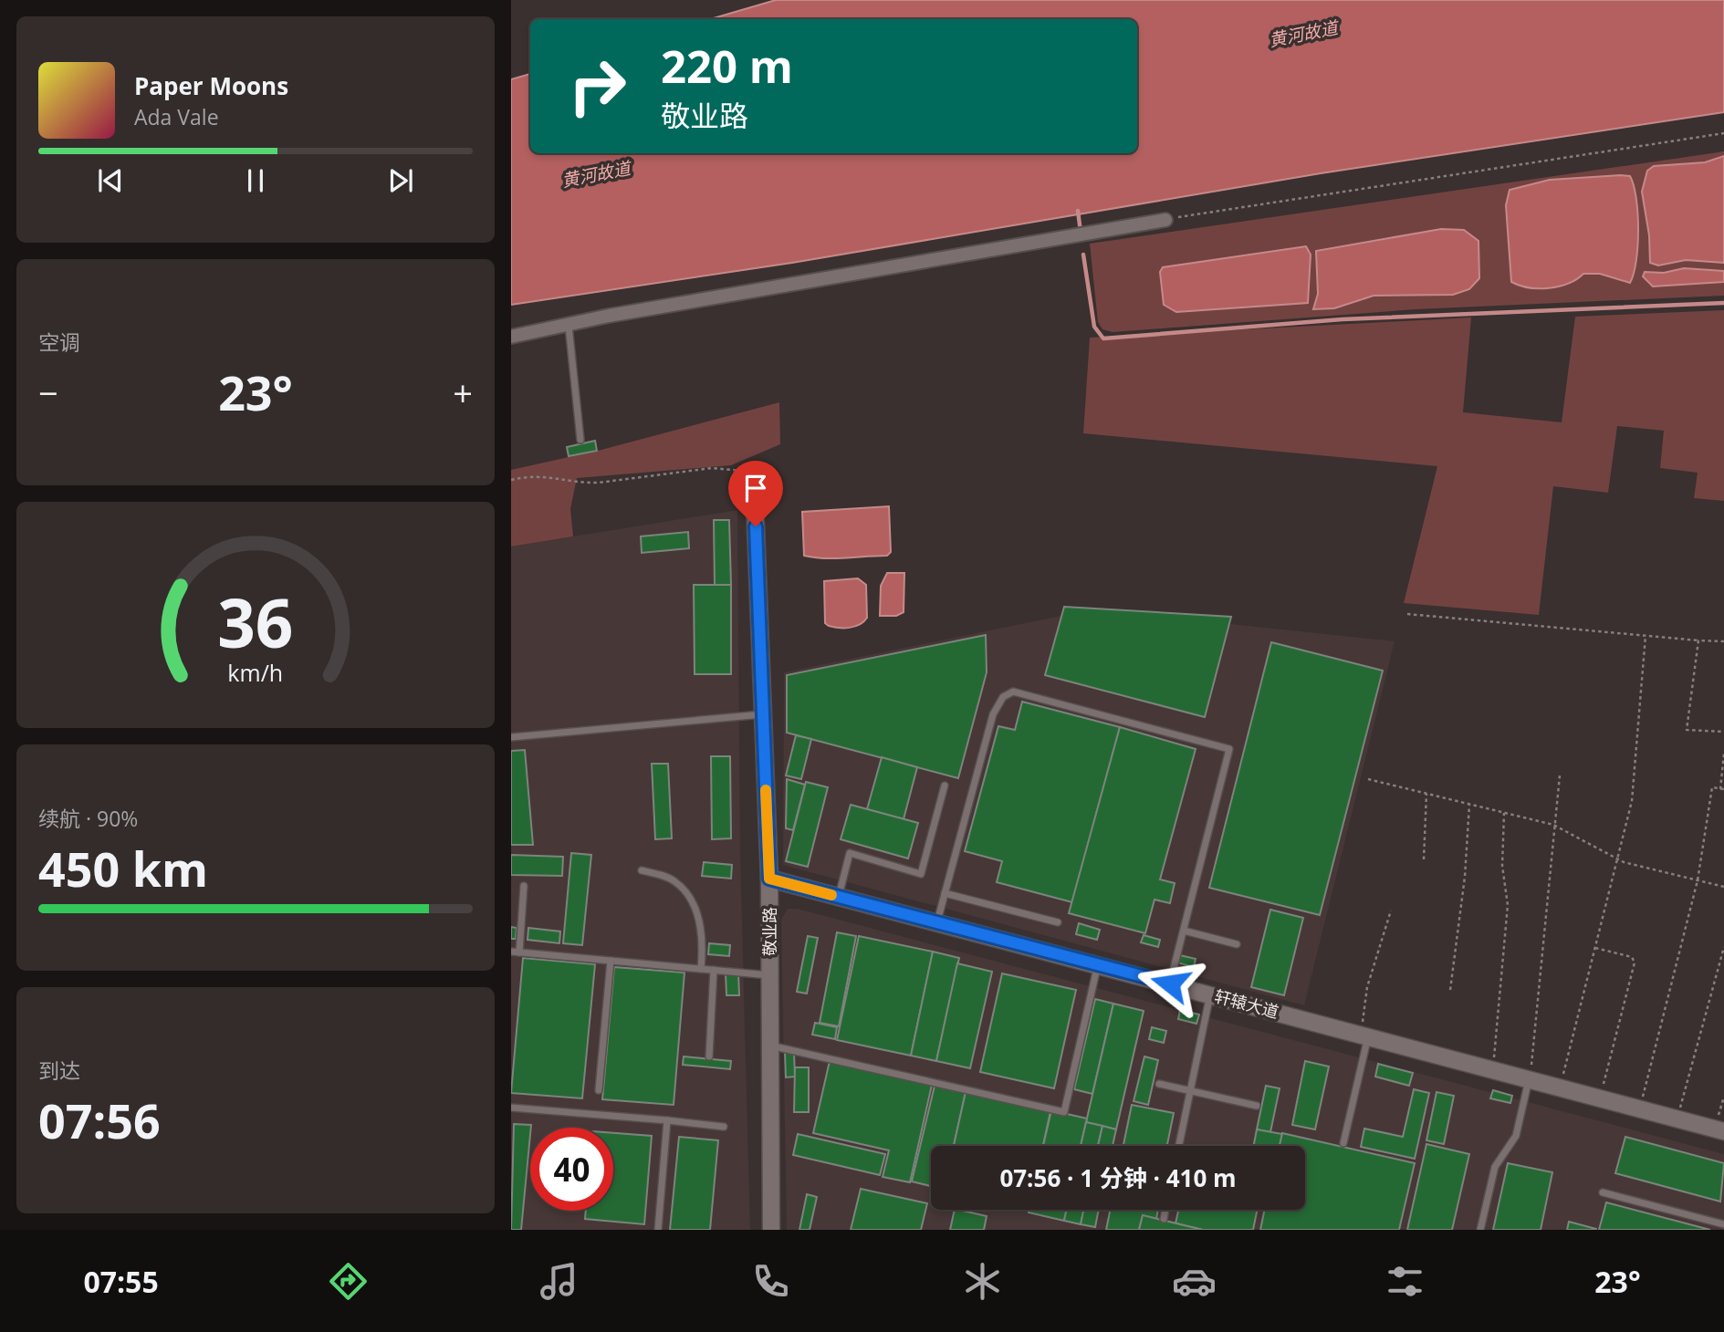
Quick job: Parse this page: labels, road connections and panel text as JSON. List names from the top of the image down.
{
  "streets": {
    "street": ["敬业路", "轩辕大道"]
  },
  "crossings": [
    ["敬业路", "轩辕大道"]
  ],
  "water": ["黄河故道"],
  "page": {
    "turn": ["220 m", "敬业路"],
    "song": ["Paper Moons", "Ada Vale"],
    "tile": [
      "空调",
      ["续航 · 90%", "450 km"],
      ["到达", "07:56"]
    ],
    "heat": ["−", "23°", "+"],
    "limit": "40",
    "trip": "07:56 · 1 分钟 · 410 m",
    "tabs": ["07:55", "23°"],
    "gauge": ["36", "km/h"]
  }
}
